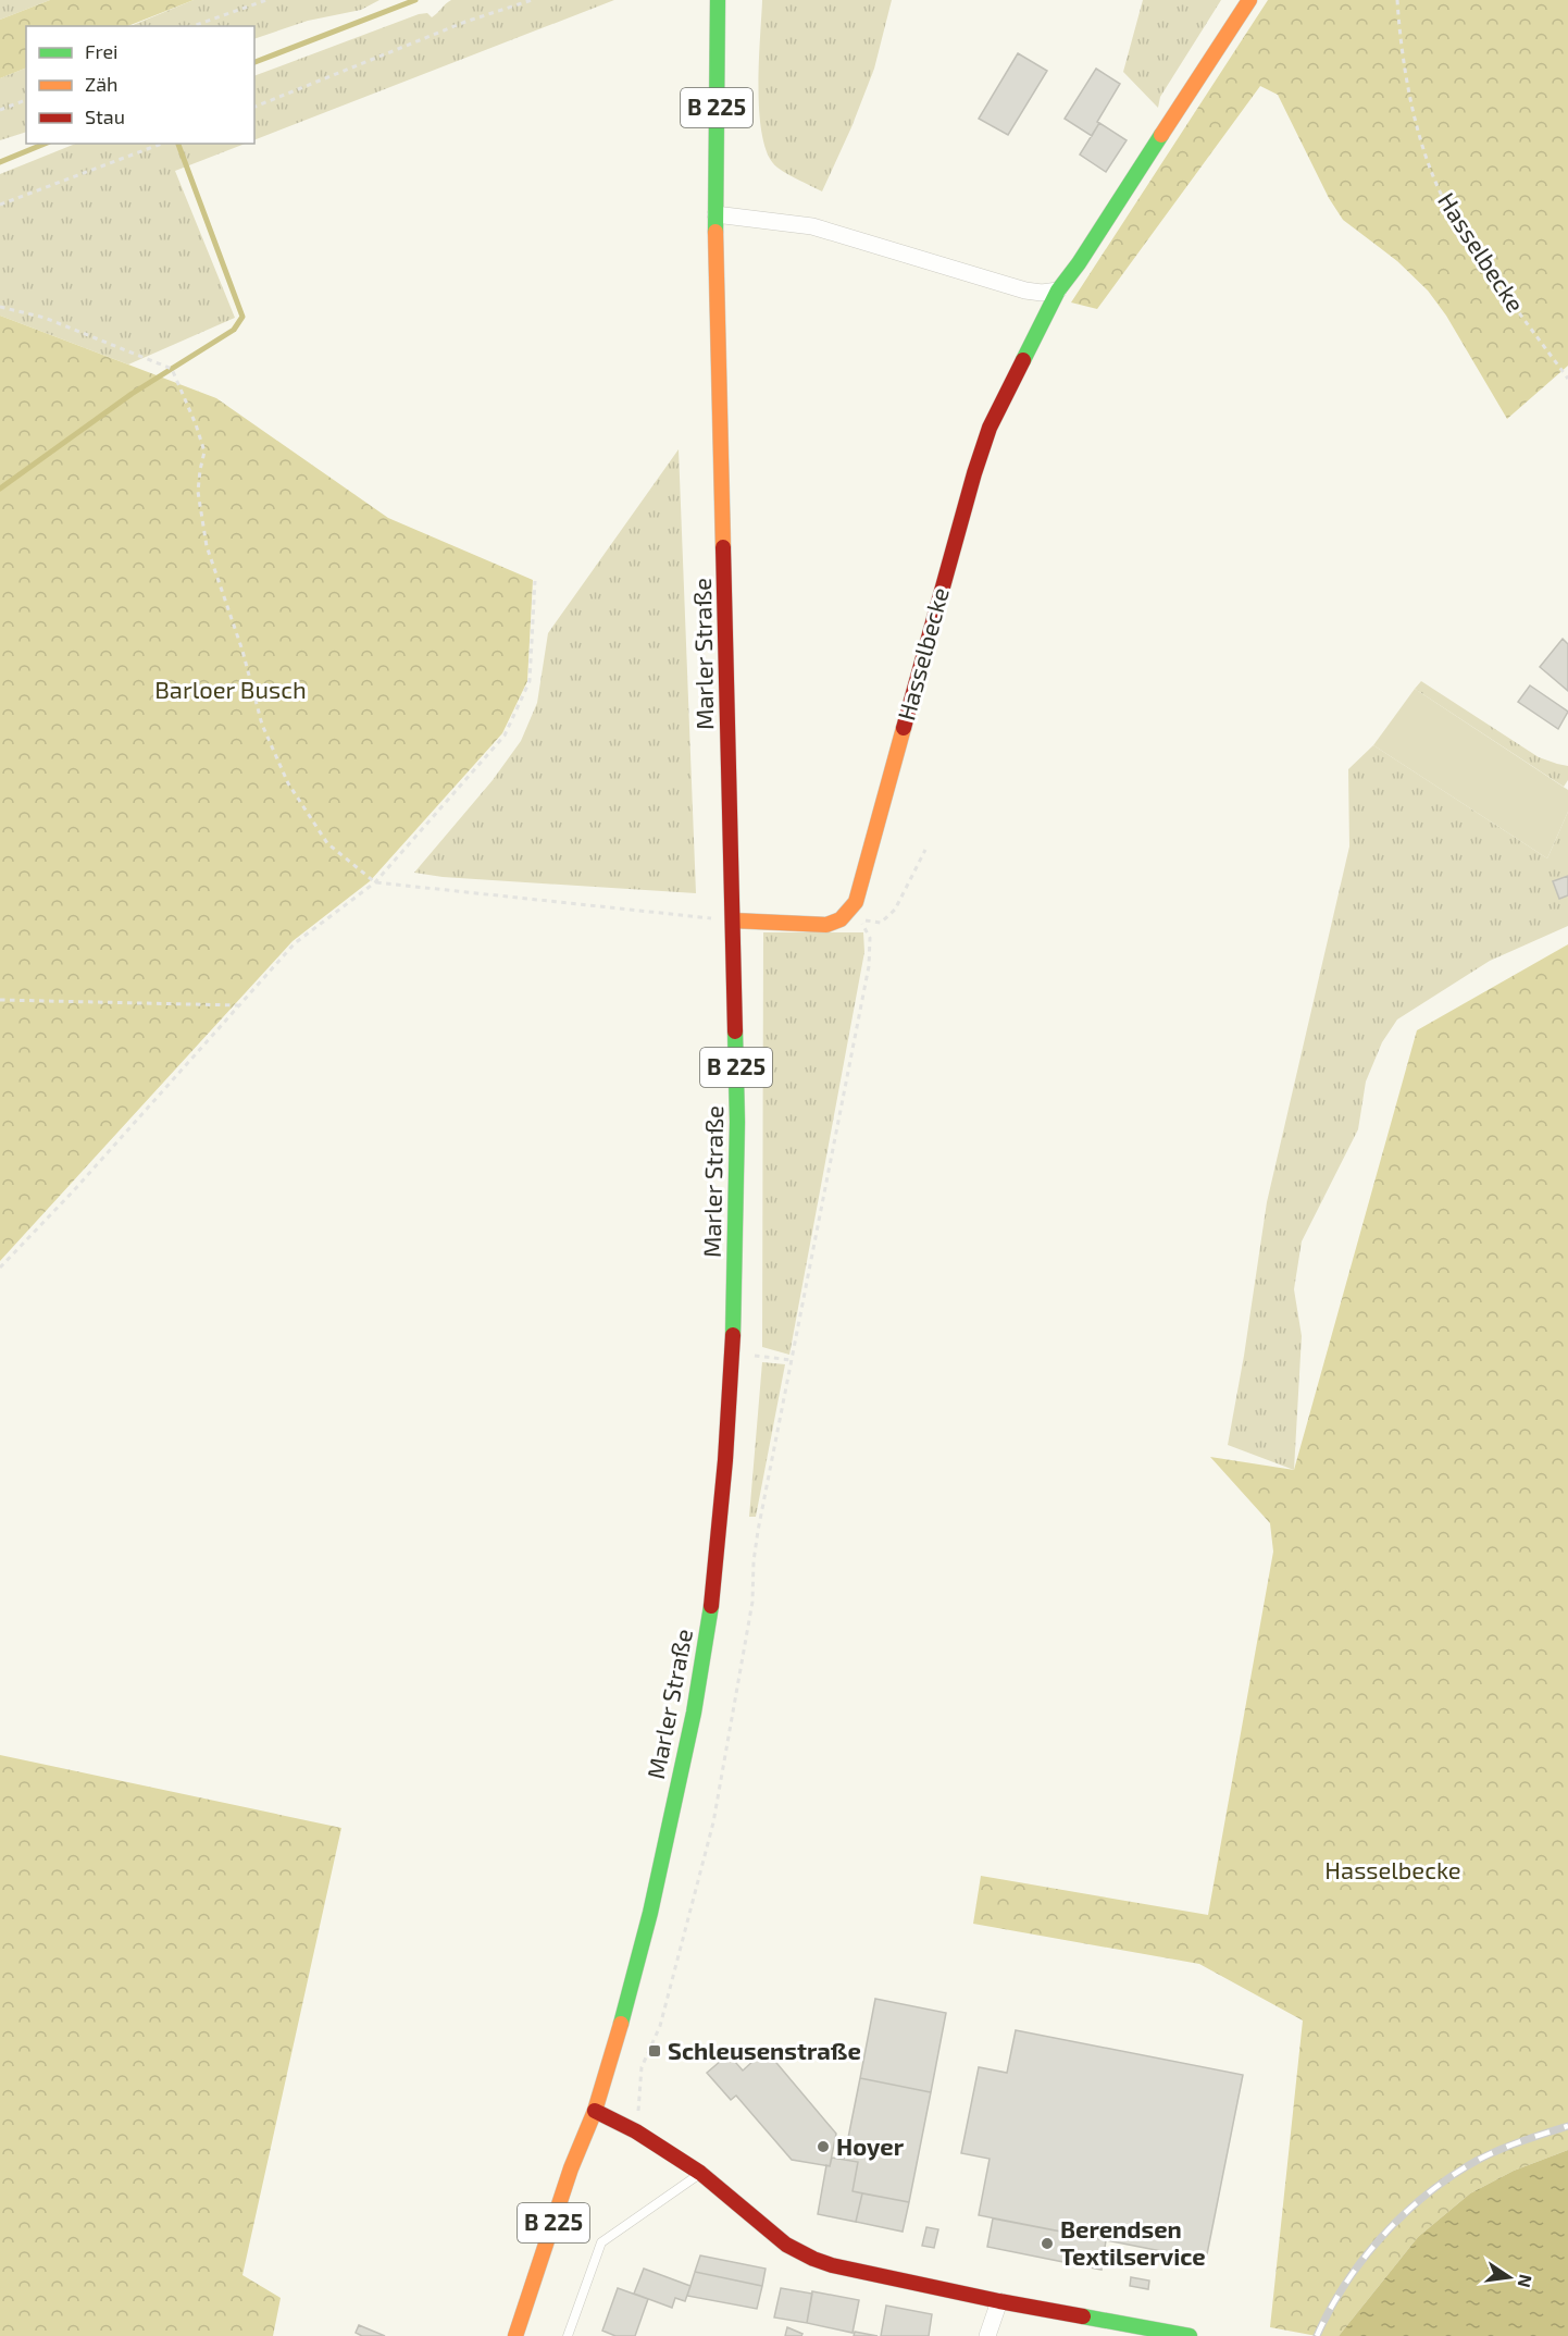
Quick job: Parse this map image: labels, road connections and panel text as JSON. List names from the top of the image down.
{
  "streets": {
    "main road": ["B 225", "Hasselbecke", "Marler Straße"]
  },
  "parks": ["Barloer Busch", "Hasselbecke"],
  "places": {
    "transit": ["Schleusenstraße"],
    "other": ["Hoyer", "Berendsen Textilservice"]
  },
  "legend": ["Frei", "Zäh", "Stau"],
  "north": "right"
}
